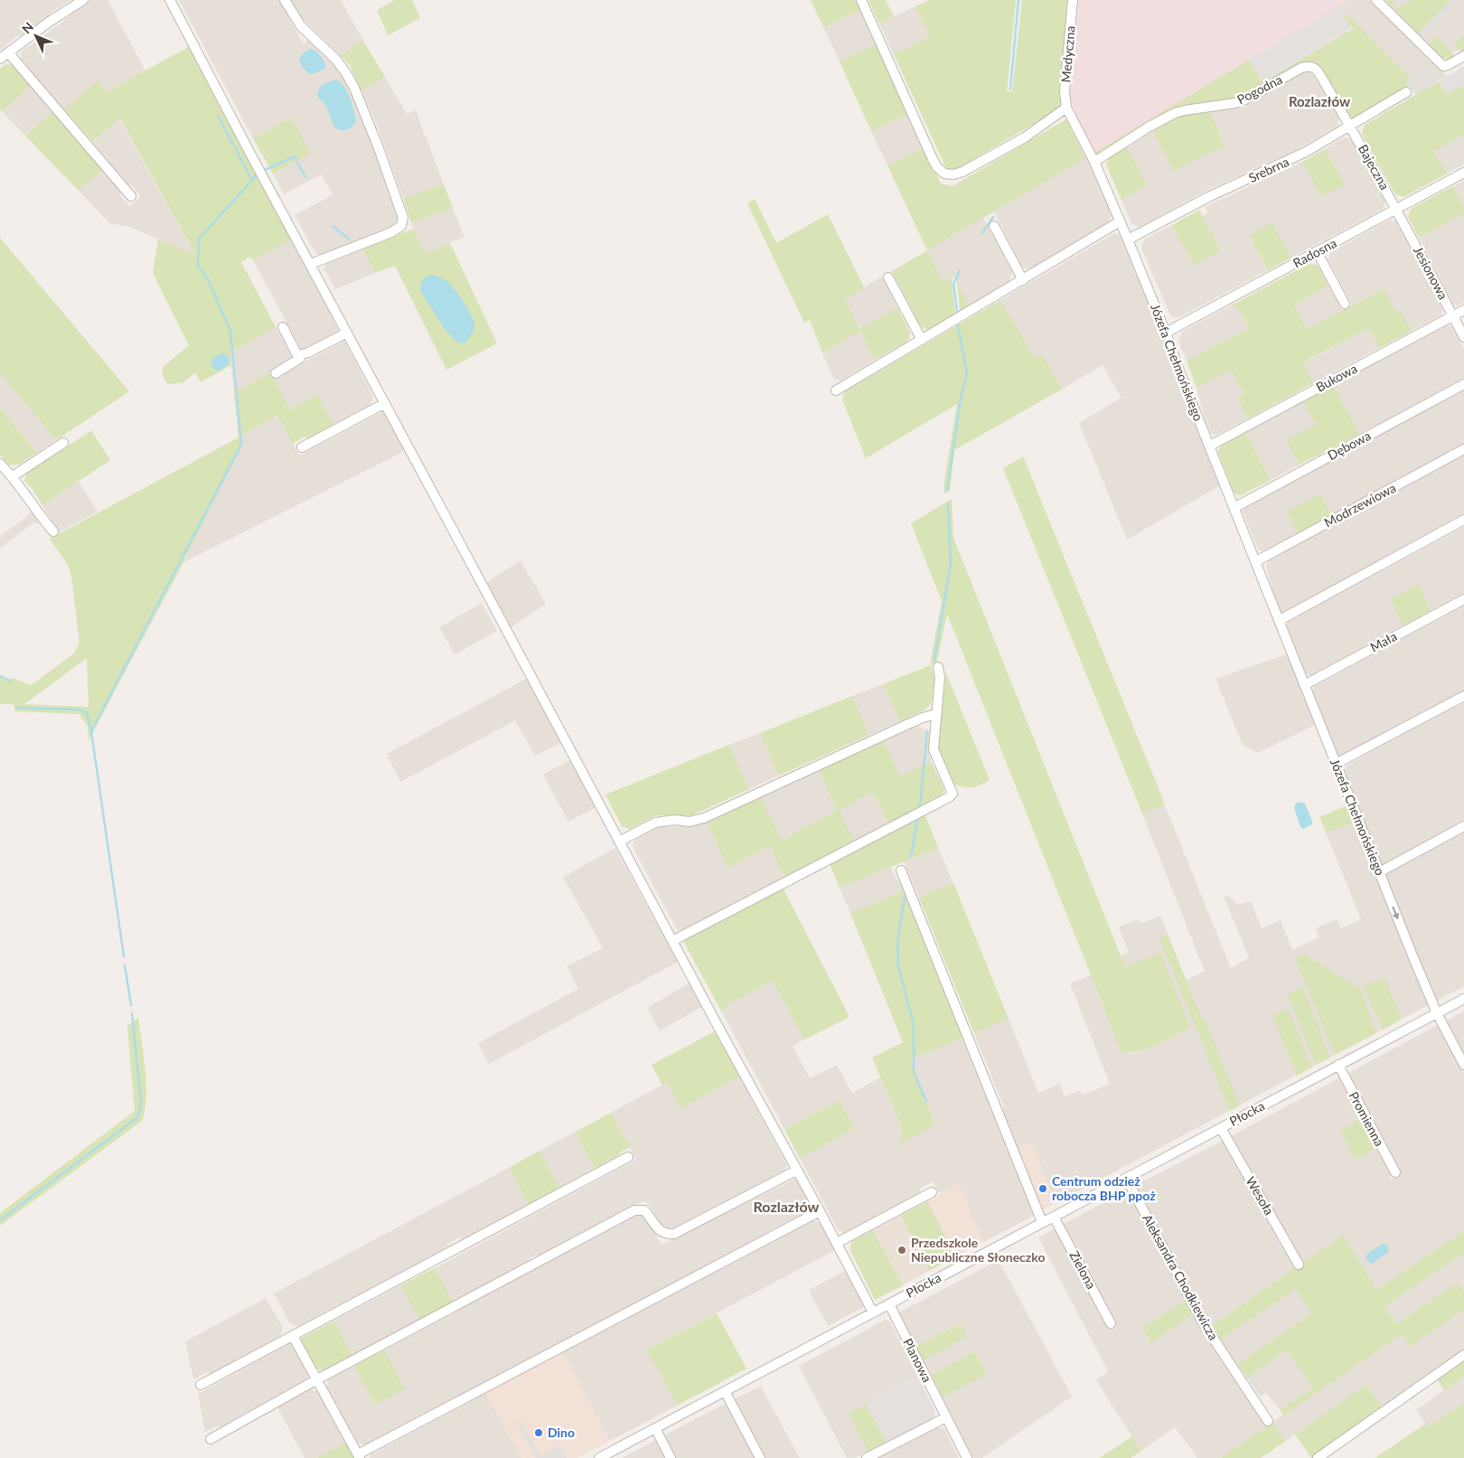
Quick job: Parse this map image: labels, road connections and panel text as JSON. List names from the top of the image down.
{
  "streets": {
    "street": [
      "Medyczna",
      "Pogodna",
      "Bajeczna",
      "Srebrna",
      "Radosna",
      "Jesionowa",
      "Józefa Chełmońskiego",
      "Bukowa",
      "Dębowa",
      "Modrzewiowa",
      "Mała",
      "Płocka",
      "Promienna",
      "Wesoła",
      "Zielona",
      "Aleksandra Chodkiewicza",
      "Planowa"
    ]
  },
  "crossings": [
    ["Medyczna", "Józefa Chełmońskiego"],
    ["Pogodna", "Bajeczna"],
    ["Pogodna", "Srebrna"],
    ["Pogodna", "Józefa Chełmońskiego"],
    ["Bajeczna", "Srebrna"],
    ["Bajeczna", "Radosna"],
    ["Bajeczna", "Jesionowa"],
    ["Srebrna", "Józefa Chełmońskiego"],
    ["Radosna", "Jesionowa"],
    ["Radosna", "Józefa Chełmońskiego"],
    ["Jesionowa", "Bukowa"],
    ["Józefa Chełmońskiego", "Bukowa"],
    ["Józefa Chełmońskiego", "Dębowa"],
    ["Józefa Chełmońskiego", "Modrzewiowa"],
    ["Józefa Chełmońskiego", "Mała"],
    ["Józefa Chełmońskiego", "Płocka"],
    ["Płocka", "Promienna"],
    ["Płocka", "Wesoła"],
    ["Płocka", "Zielona"],
    ["Płocka", "Aleksandra Chodkiewicza"],
    ["Płocka", "Planowa"]
  ],
  "districts": ["Rozlazłów", "Rozlazłów"],
  "places": ["Centrum odzież robocza BHP ppoż", "Przedszkole Niepubliczne Słoneczko", "Dino"],
  "north": "top left"
}
